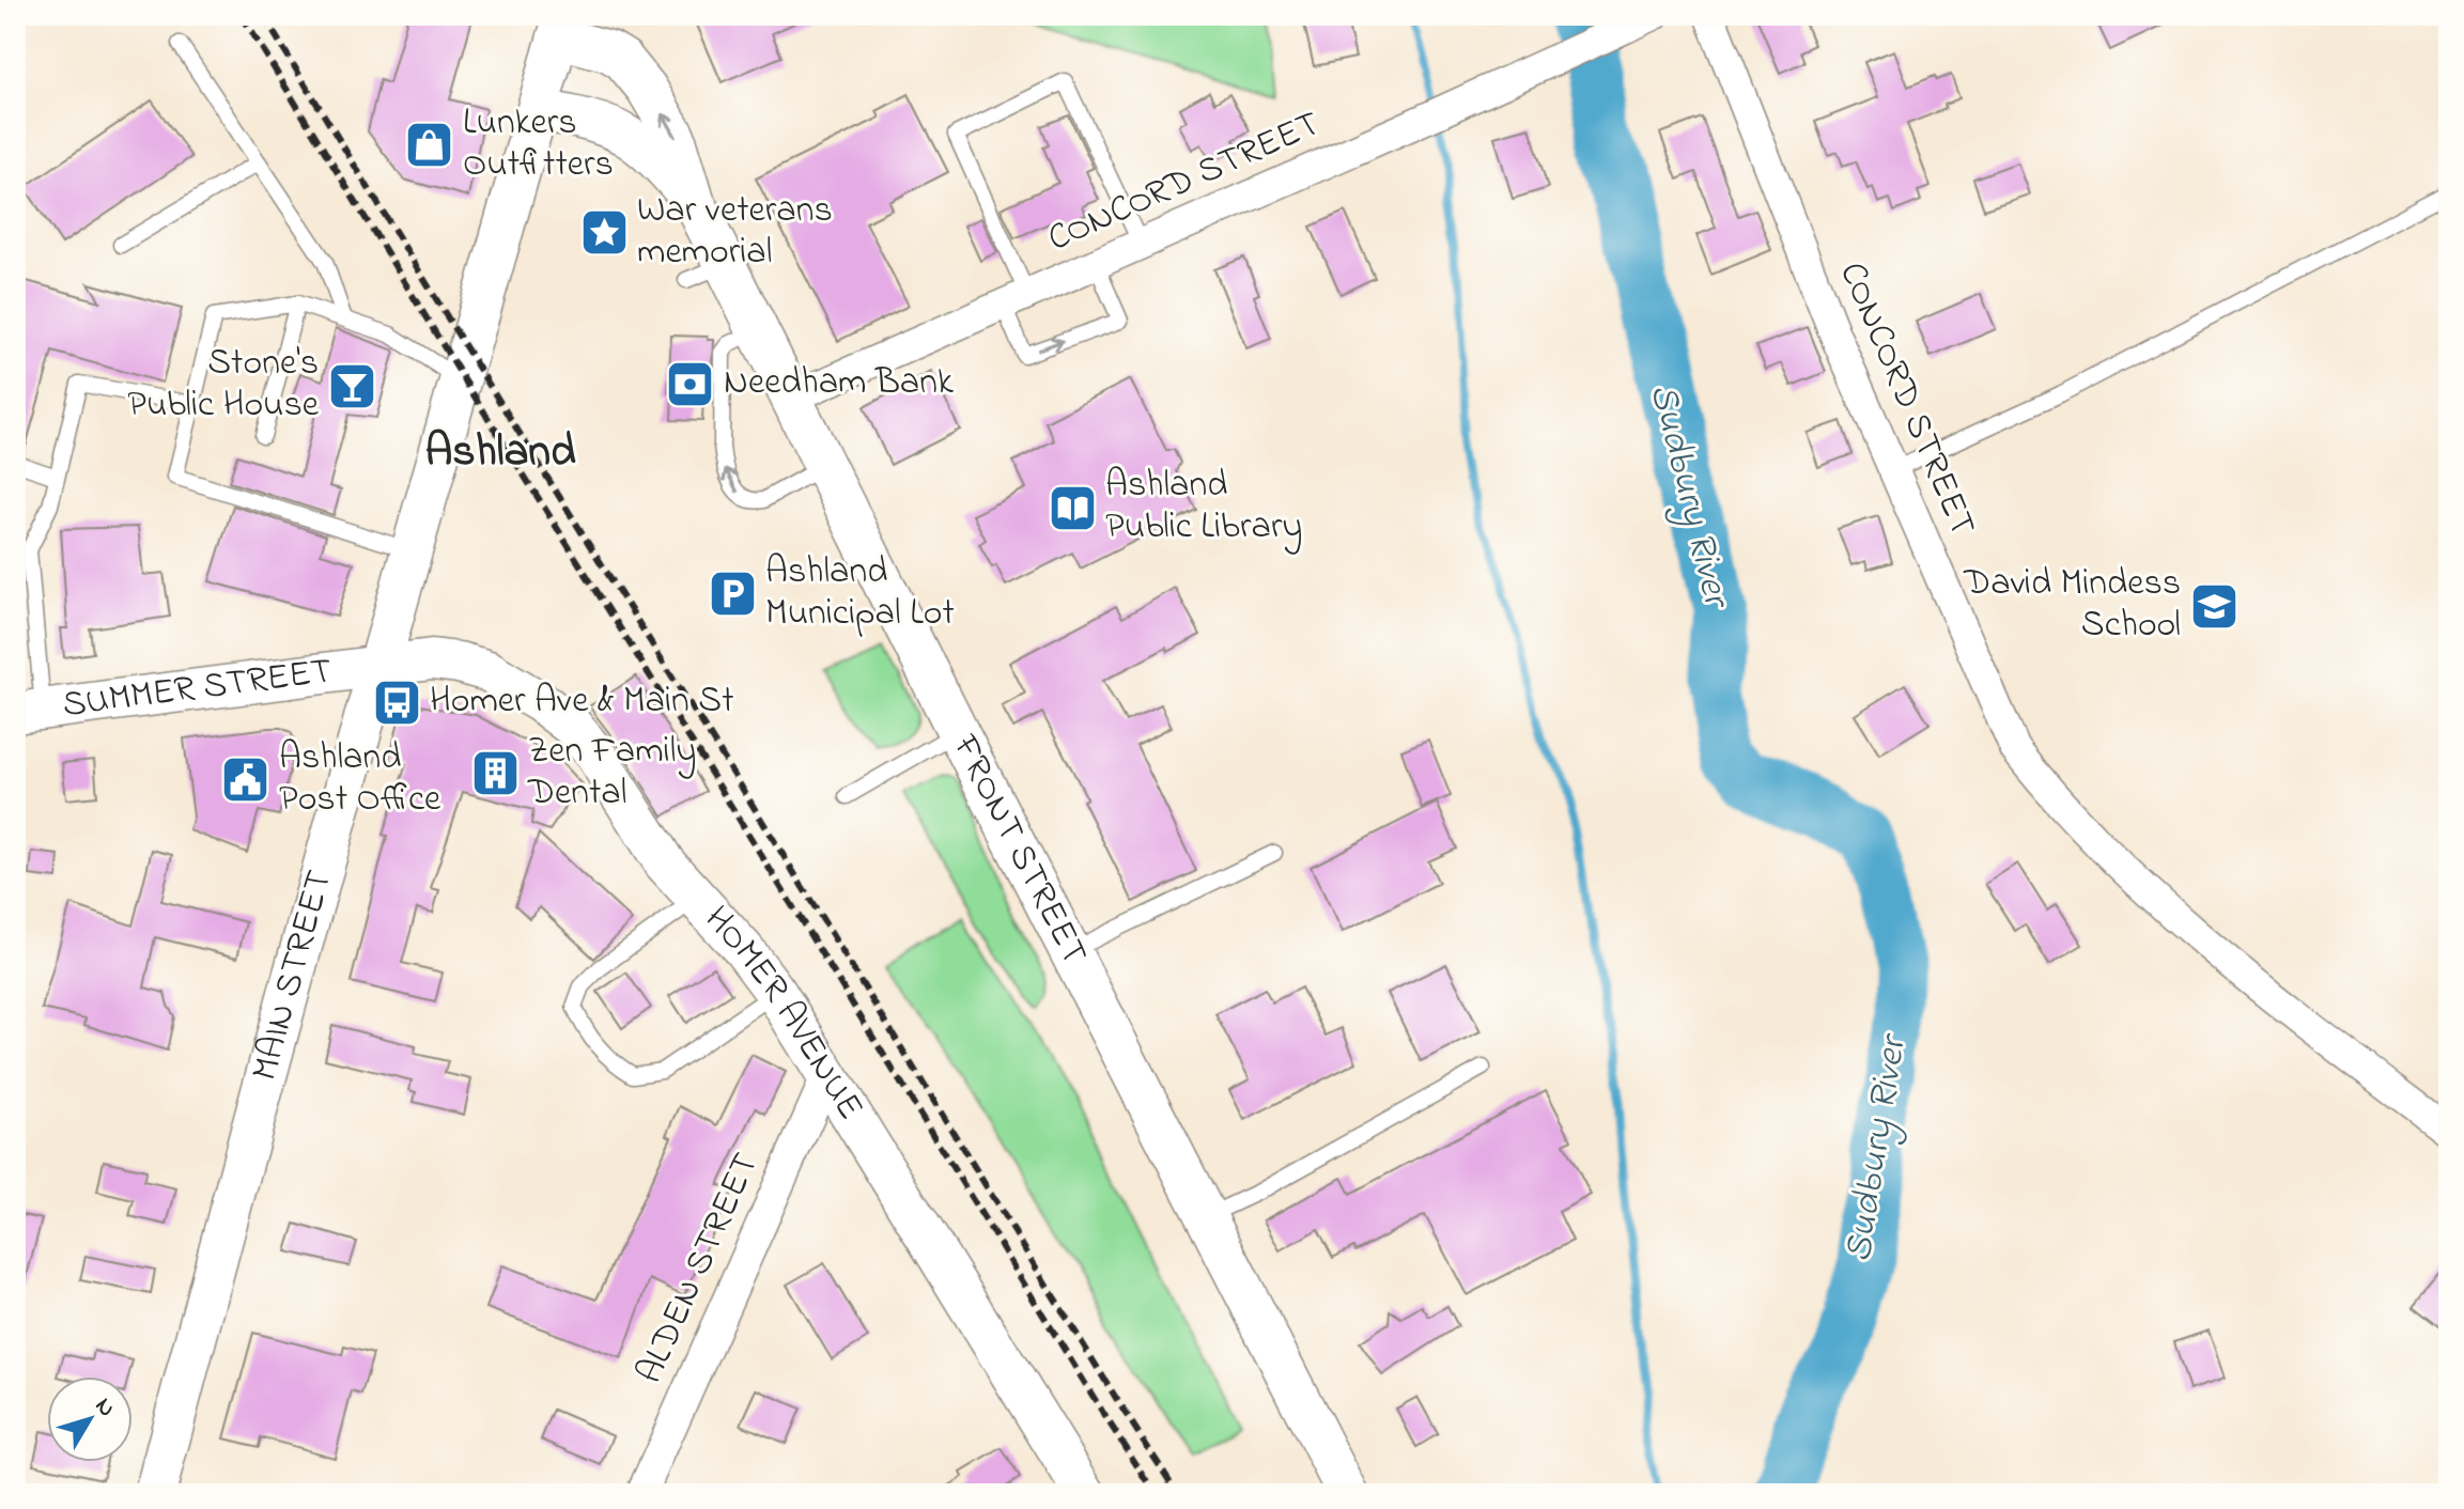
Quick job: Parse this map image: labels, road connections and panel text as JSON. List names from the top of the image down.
{
  "streets": {
    "street": [
      "CONCORD STREET",
      "SUMMER STREET",
      "FRONT STREET",
      "MAIN STREET",
      "HOMER AVENUE",
      "ALDEN STREET"
    ]
  },
  "crossings": [
    ["CONCORD STREET", "FRONT STREET"],
    ["SUMMER STREET", "MAIN STREET"],
    ["SUMMER STREET", "HOMER AVENUE"],
    ["FRONT STREET", "MAIN STREET"],
    ["MAIN STREET", "HOMER AVENUE"],
    ["HOMER AVENUE", "ALDEN STREET"]
  ],
  "districts": ["Ashland"],
  "water": ["Sudbury River"],
  "places": {
    "shop": ["Lunkers Outfitters"],
    "place": ["War veterans memorial"],
    "bank": ["Needham Bank"],
    "bar": ["Stone's Public House"],
    "library": ["Ashland Public Library"],
    "parking": ["Ashland Municipal Lot"],
    "school or university": ["David Mindess School"],
    "bus stop": ["Homer Ave & Main St"],
    "building": ["Zen Family Dental"],
    "public building": ["Ashland Post Office"]
  },
  "north": "top right"
}
